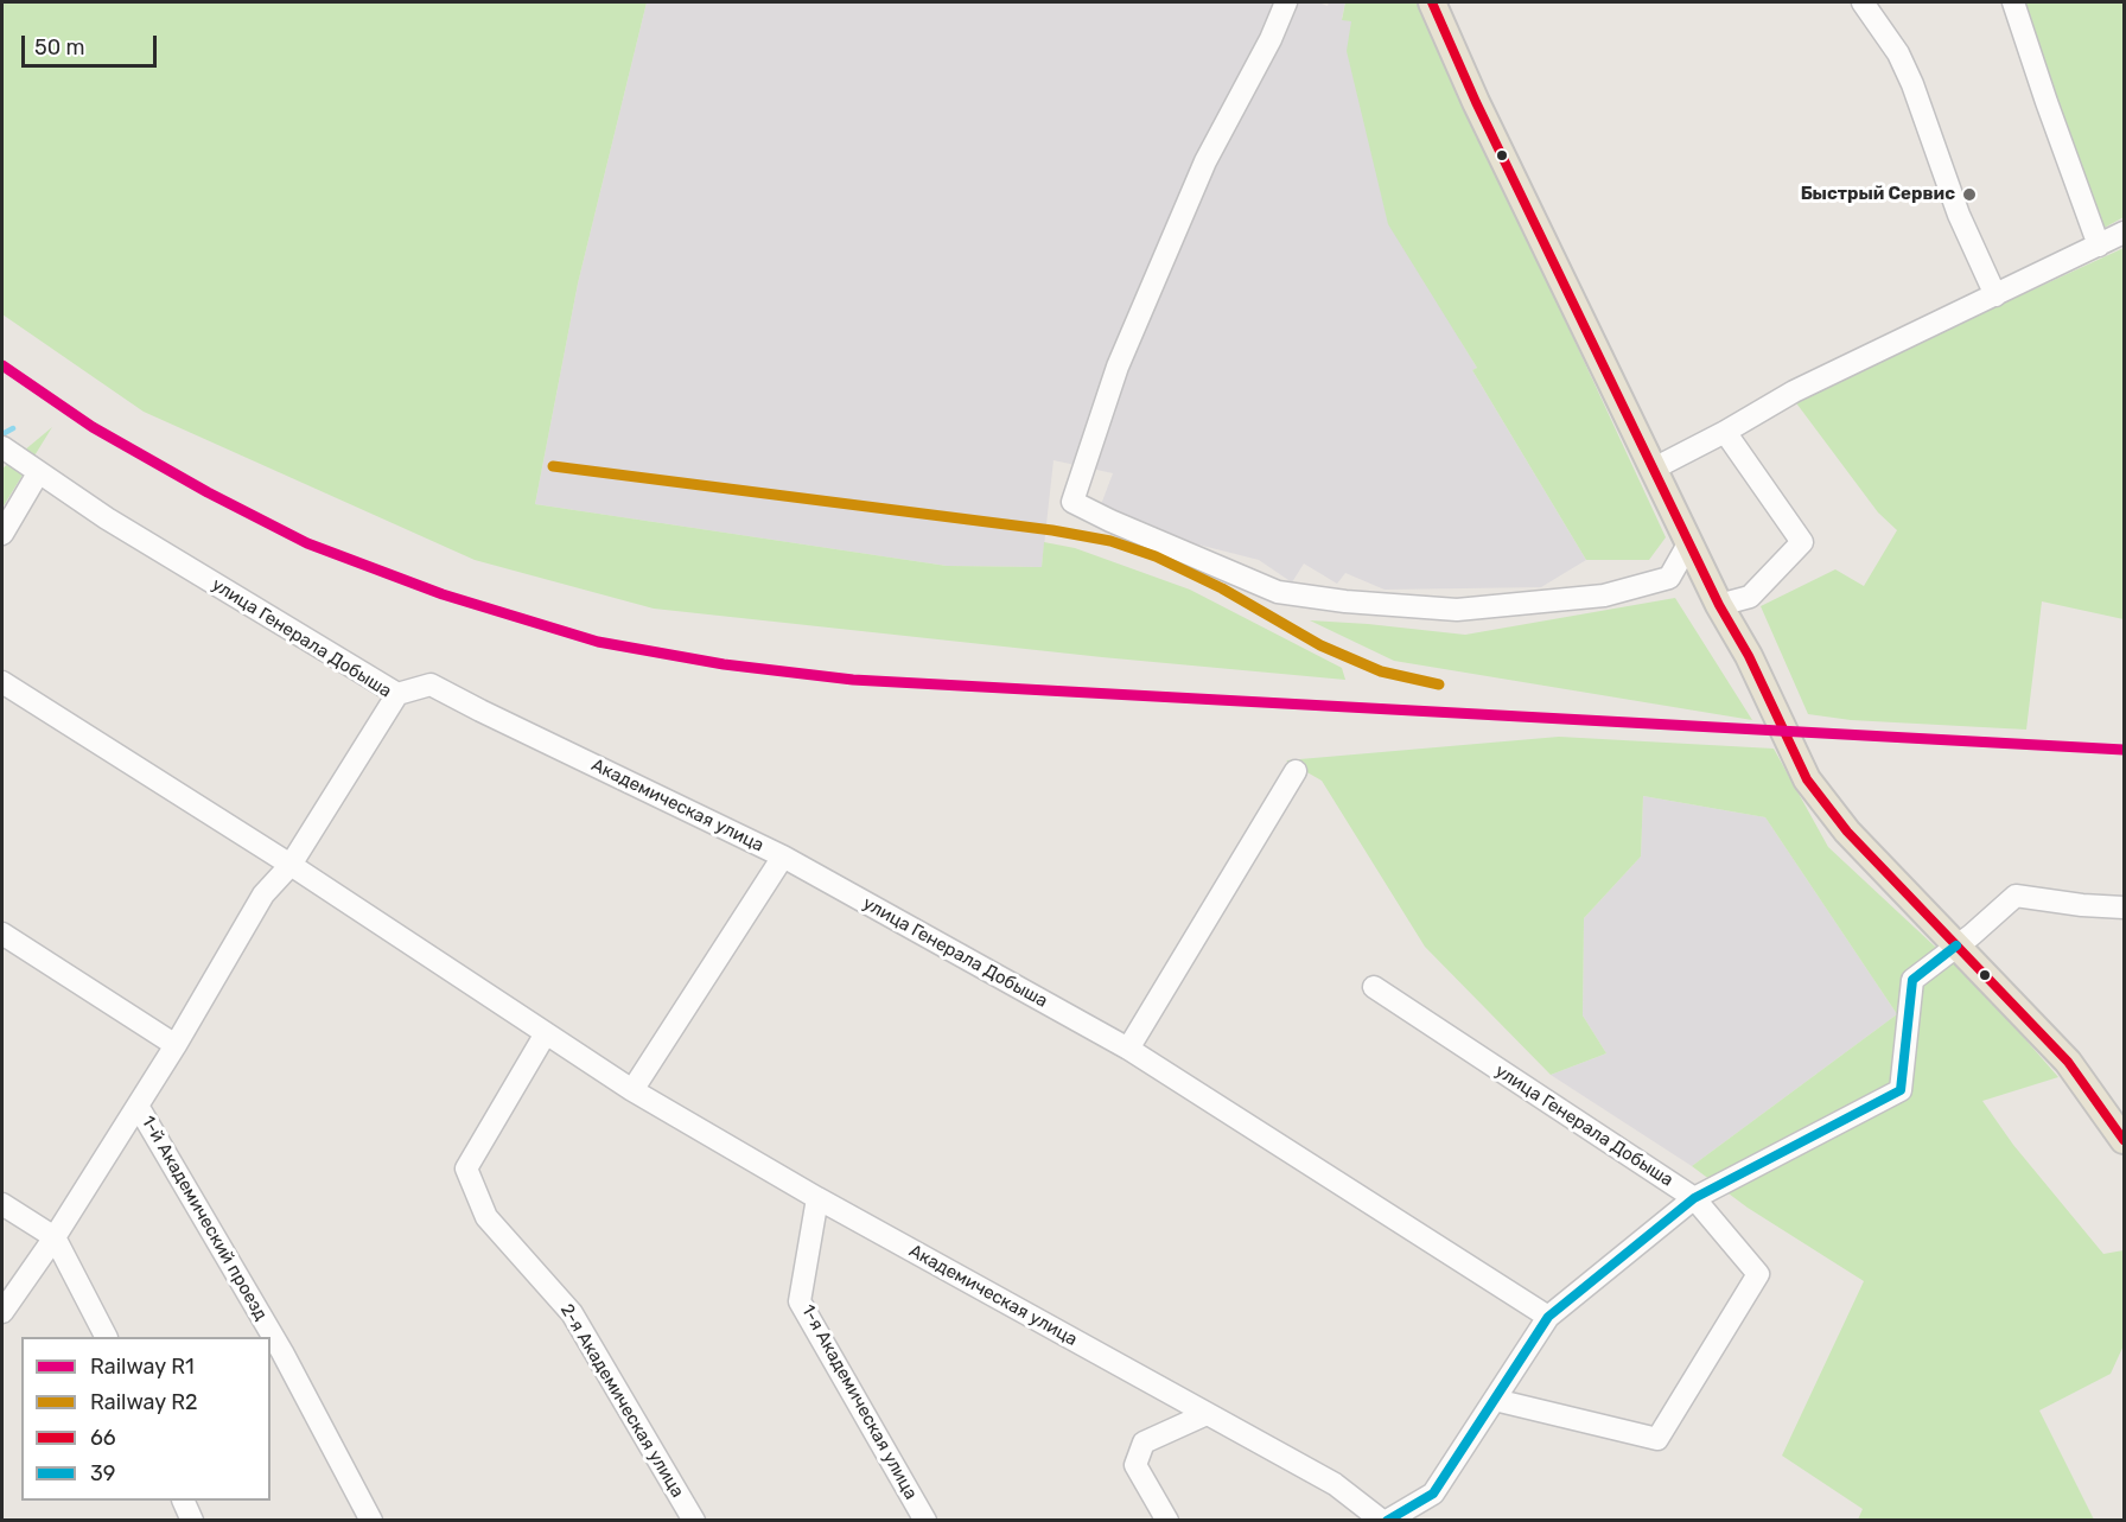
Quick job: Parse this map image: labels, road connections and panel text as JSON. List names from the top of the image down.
{
  "streets": {
    "street": [
      "улица Генерала Добыша",
      "Академическая улица",
      "1-й Академический проезд",
      "2-я Академическая улица",
      "1-я Академическая улица"
    ]
  },
  "crossings": [
    ["улица Генерала Добыша", "Академическая улица"],
    ["улица Генерала Добыша", "1-й Академический проезд"],
    ["Академическая улица", "2-я Академическая улица"],
    ["Академическая улица", "1-я Академическая улица"]
  ],
  "places": ["Быстрый Сервис"],
  "lines": [
    "transit line 66",
    "rail line R1",
    "rail line R2",
    "transit line 39"
  ],
  "legend": [
    "Railway R1",
    "Railway R2",
    "66",
    "39"
  ],
  "scale_bar": "50 m"
}
